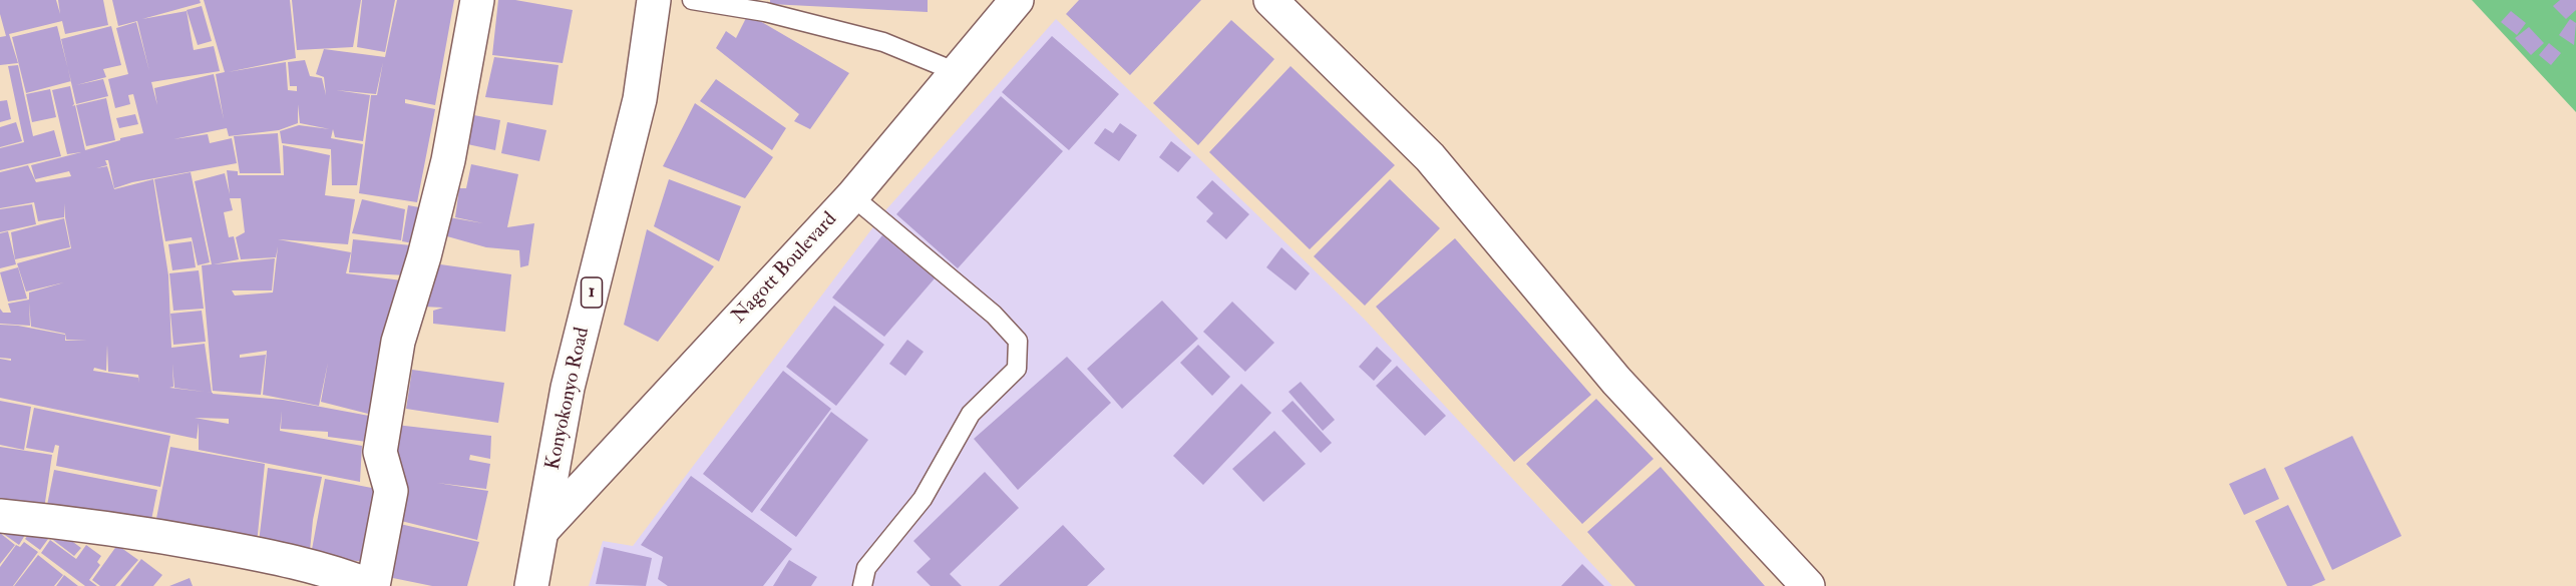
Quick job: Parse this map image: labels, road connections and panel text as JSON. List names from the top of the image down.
{
  "streets": {
    "street": ["Nagott Boulevard", "1", "Konyokonyo Road"]
  },
  "crossings": [
    ["Nagott Boulevard", "Konyokonyo Road"]
  ]
}
